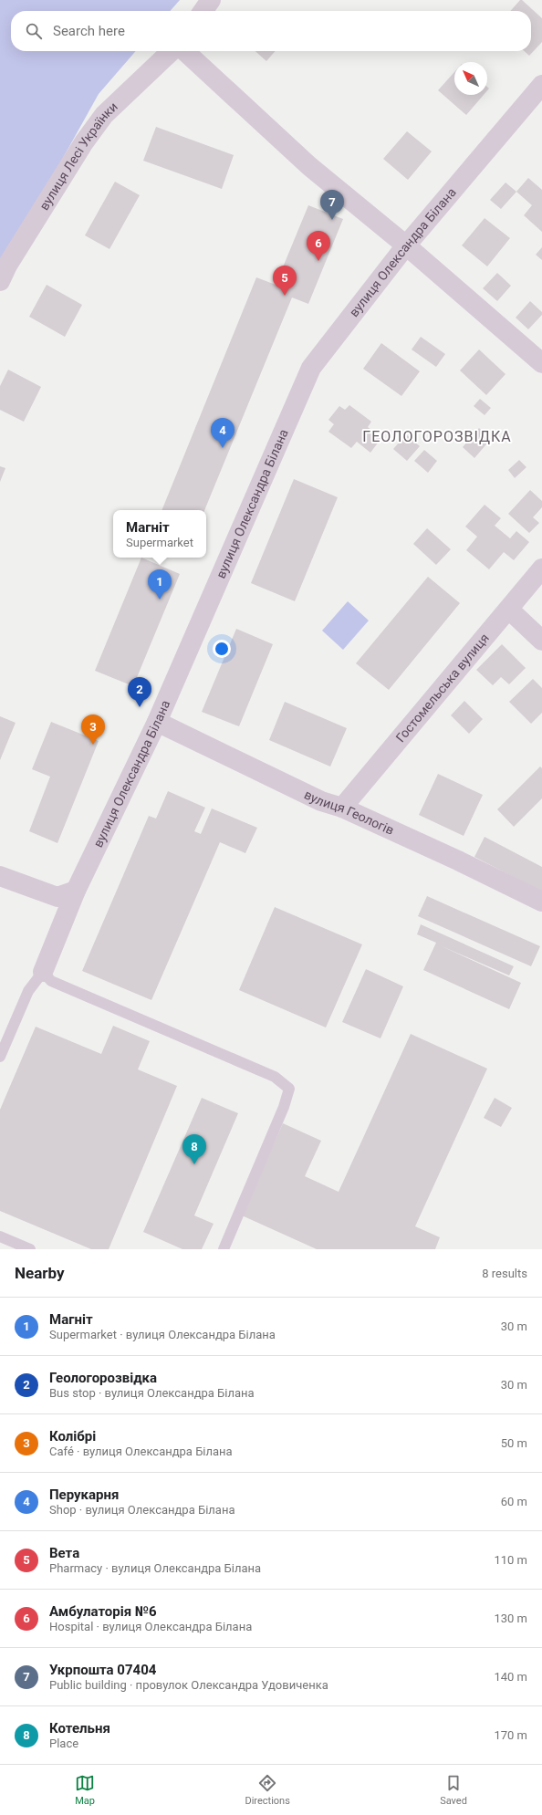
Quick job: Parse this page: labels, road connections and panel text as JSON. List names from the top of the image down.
{
  "streets": {
    "street": [
      "вулиця Лесі Українки",
      "вулиця Олександра Білана",
      "Гостомельська вулиця",
      "вулиця Геологів"
    ]
  },
  "crossings": [
    ["вулиця Олександра Білана", "вулиця Геологів"],
    ["Гостомельська вулиця", "вулиця Геологів"]
  ],
  "districts": ["ГЕОЛОГОРОЗВІДКА"],
  "north": "top left",
  "page": {
    "search": "Search here",
    "pins": [
      "7",
      "6",
      "5",
      "4",
      "1",
      "2",
      "3",
      "8"
    ],
    "popup": ["Магніт", "Supermarket"],
    "heading": ["Nearby", "8 results"],
    "list": [
      {
        "mark": "1",
        "name": "Магніт",
        "note": "Supermarket · вулиця Олександра Білана",
        "value": "30 m"
      },
      {
        "mark": "2",
        "name": "Геологорозвідка",
        "note": "Bus stop · вулиця Олександра Білана",
        "value": "30 m"
      },
      {
        "mark": "3",
        "name": "Колібрі",
        "note": "Café · вулиця Олександра Білана",
        "value": "50 m"
      },
      {
        "mark": "4",
        "name": "Перукарня",
        "note": "Shop · вулиця Олександра Білана",
        "value": "60 m"
      },
      {
        "mark": "5",
        "name": "Вета",
        "note": "Pharmacy · вулиця Олександра Білана",
        "value": "110 m"
      },
      {
        "mark": "6",
        "name": "Амбулаторія №6",
        "note": "Hospital · вулиця Олександра Білана",
        "value": "130 m"
      },
      {
        "mark": "7",
        "name": "Укрпошта 07404",
        "note": "Public building · провулок Олександра Удовиченка",
        "value": "140 m"
      },
      {
        "mark": "8",
        "name": "Котельня",
        "note": "Place",
        "value": "170 m"
      }
    ],
    "nav": ["Map", "Directions", "Saved"]
  }
}
